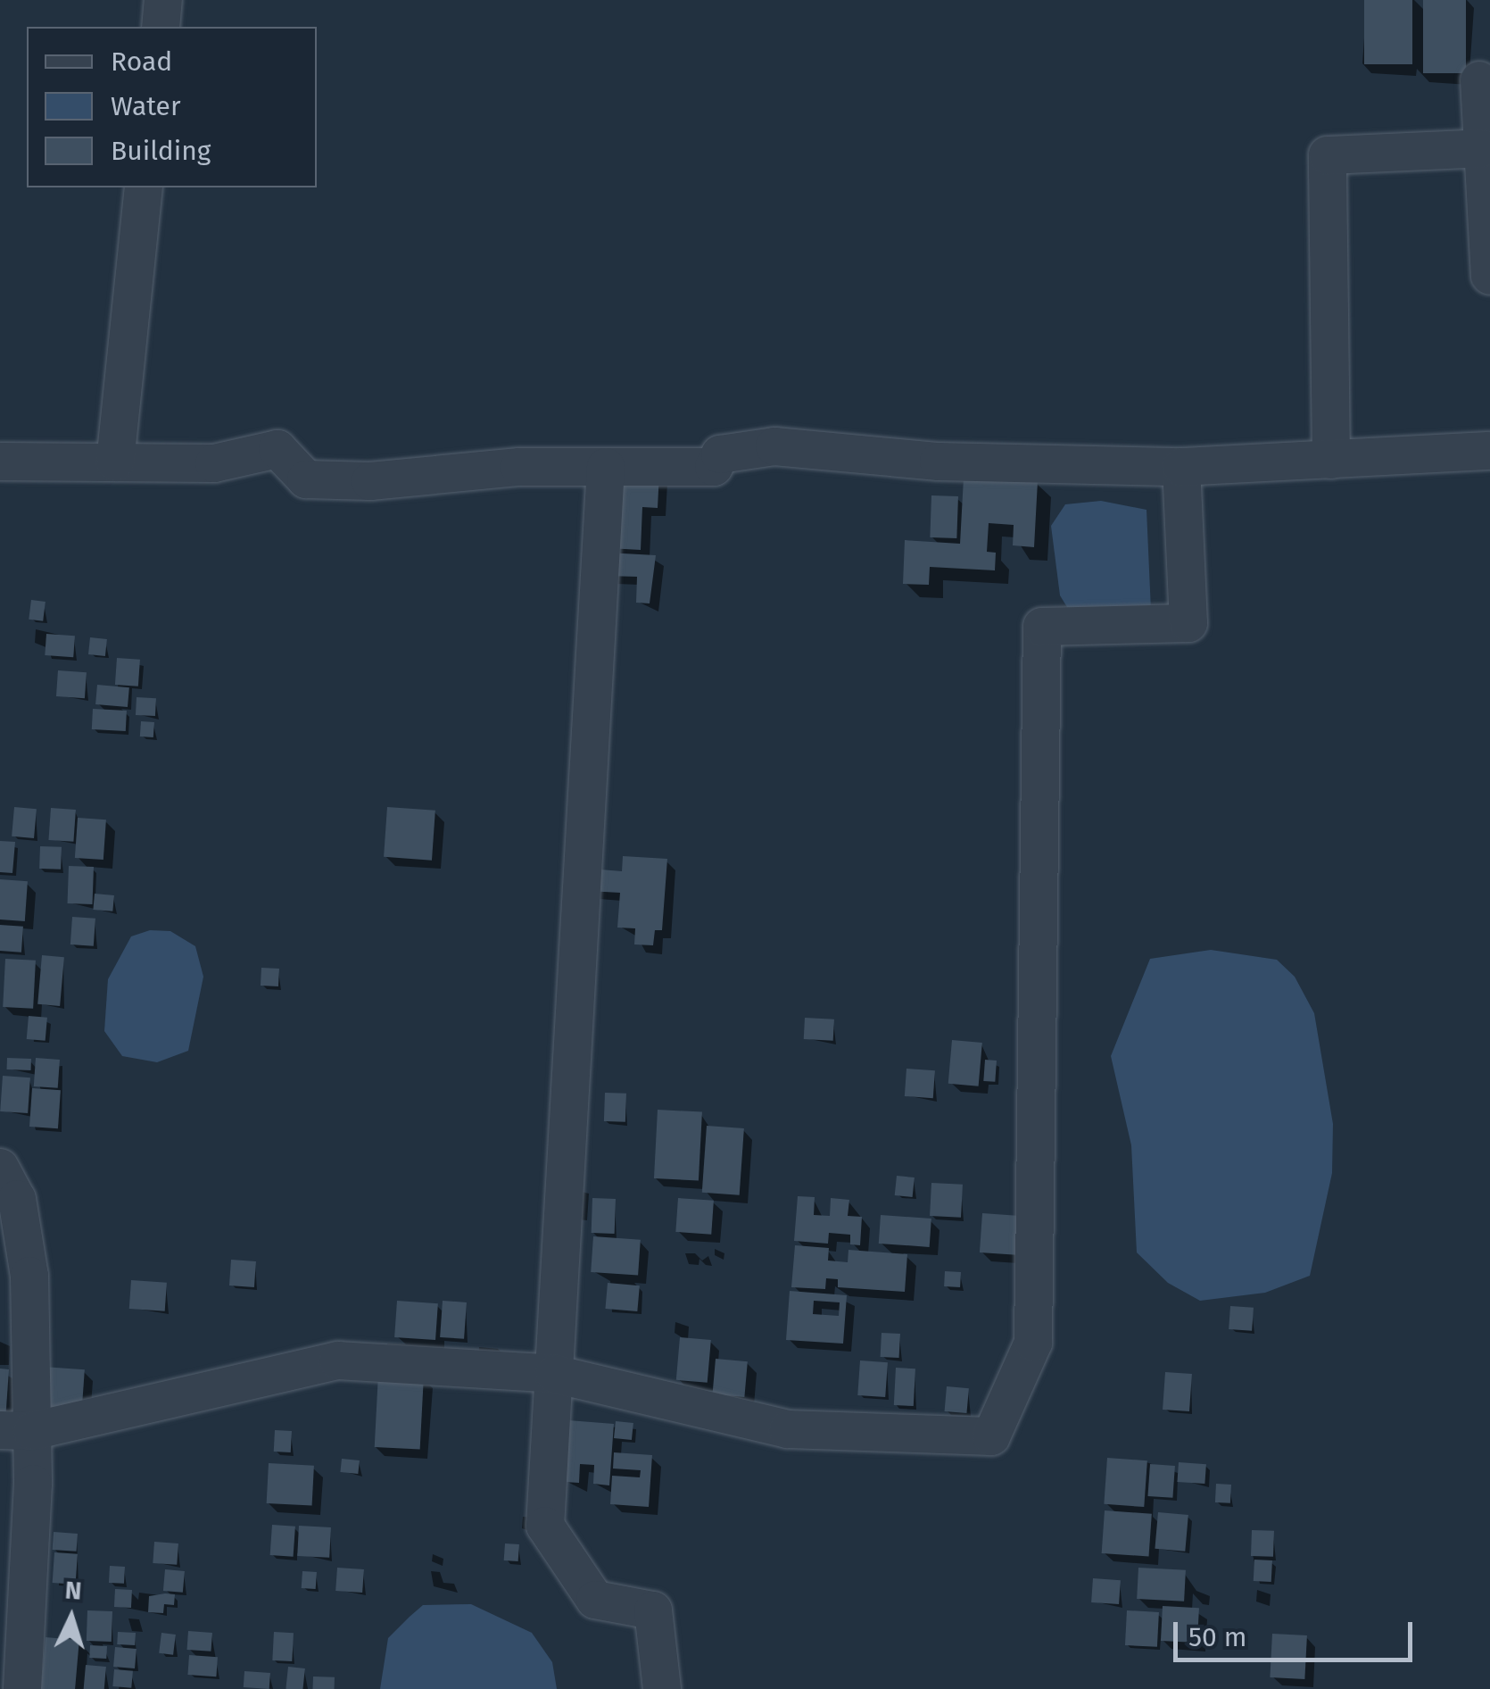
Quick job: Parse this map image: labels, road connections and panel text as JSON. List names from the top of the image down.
{
  "legend": ["Road", "Water", "Building"],
  "scale_bar": "50 m",
  "north": "top"
}
